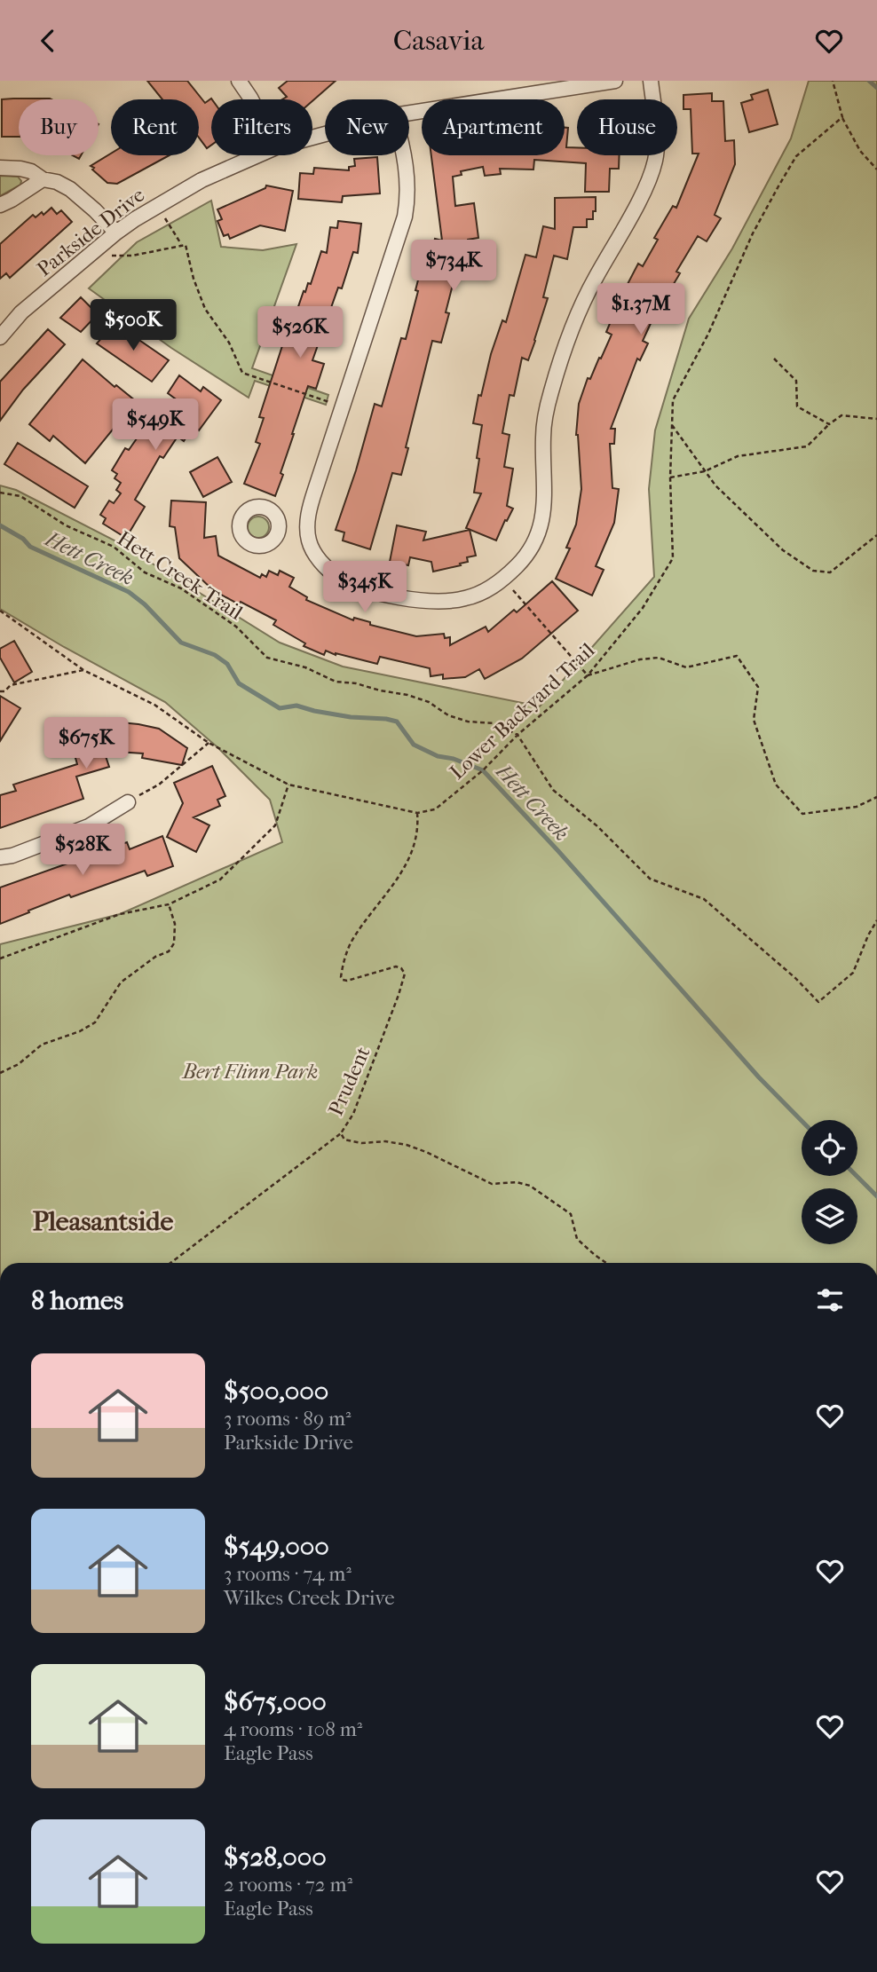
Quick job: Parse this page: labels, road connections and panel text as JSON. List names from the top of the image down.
{
  "streets": {
    "street": ["Parkside Drive"],
    "path": ["Hett Creek Trail", "Lower Backyard Trail", "Prudent"]
  },
  "crossings": [
    ["Hett Creek Trail", "Lower Backyard Trail"],
    ["Lower Backyard Trail", "Prudent"]
  ],
  "districts": ["Pleasantside"],
  "water": ["Hett Creek"],
  "parks": ["Bert Flinn Park"],
  "page": {
    "header": "Casavia",
    "chip": [
      "Buy",
      "Rent",
      "Filters",
      "New",
      "Apartment",
      "House"
    ],
    "price": [
      "$734K",
      "$1.37M",
      "$500K",
      "$526K",
      "$549K",
      "$345K",
      "$675K",
      "$528K"
    ],
    "heading": "8 homes",
    "list": [
      {
        "name": "$500,000",
        "note": "3 rooms · 89 m² · Parkside Drive"
      },
      {
        "name": "$549,000",
        "note": "3 rooms · 74 m² · Wilkes Creek Drive"
      },
      {
        "name": "$675,000",
        "note": "4 rooms · 108 m² · Eagle Pass"
      },
      {
        "name": "$528,000",
        "note": "2 rooms · 72 m² · Eagle Pass"
      }
    ]
  }
}
